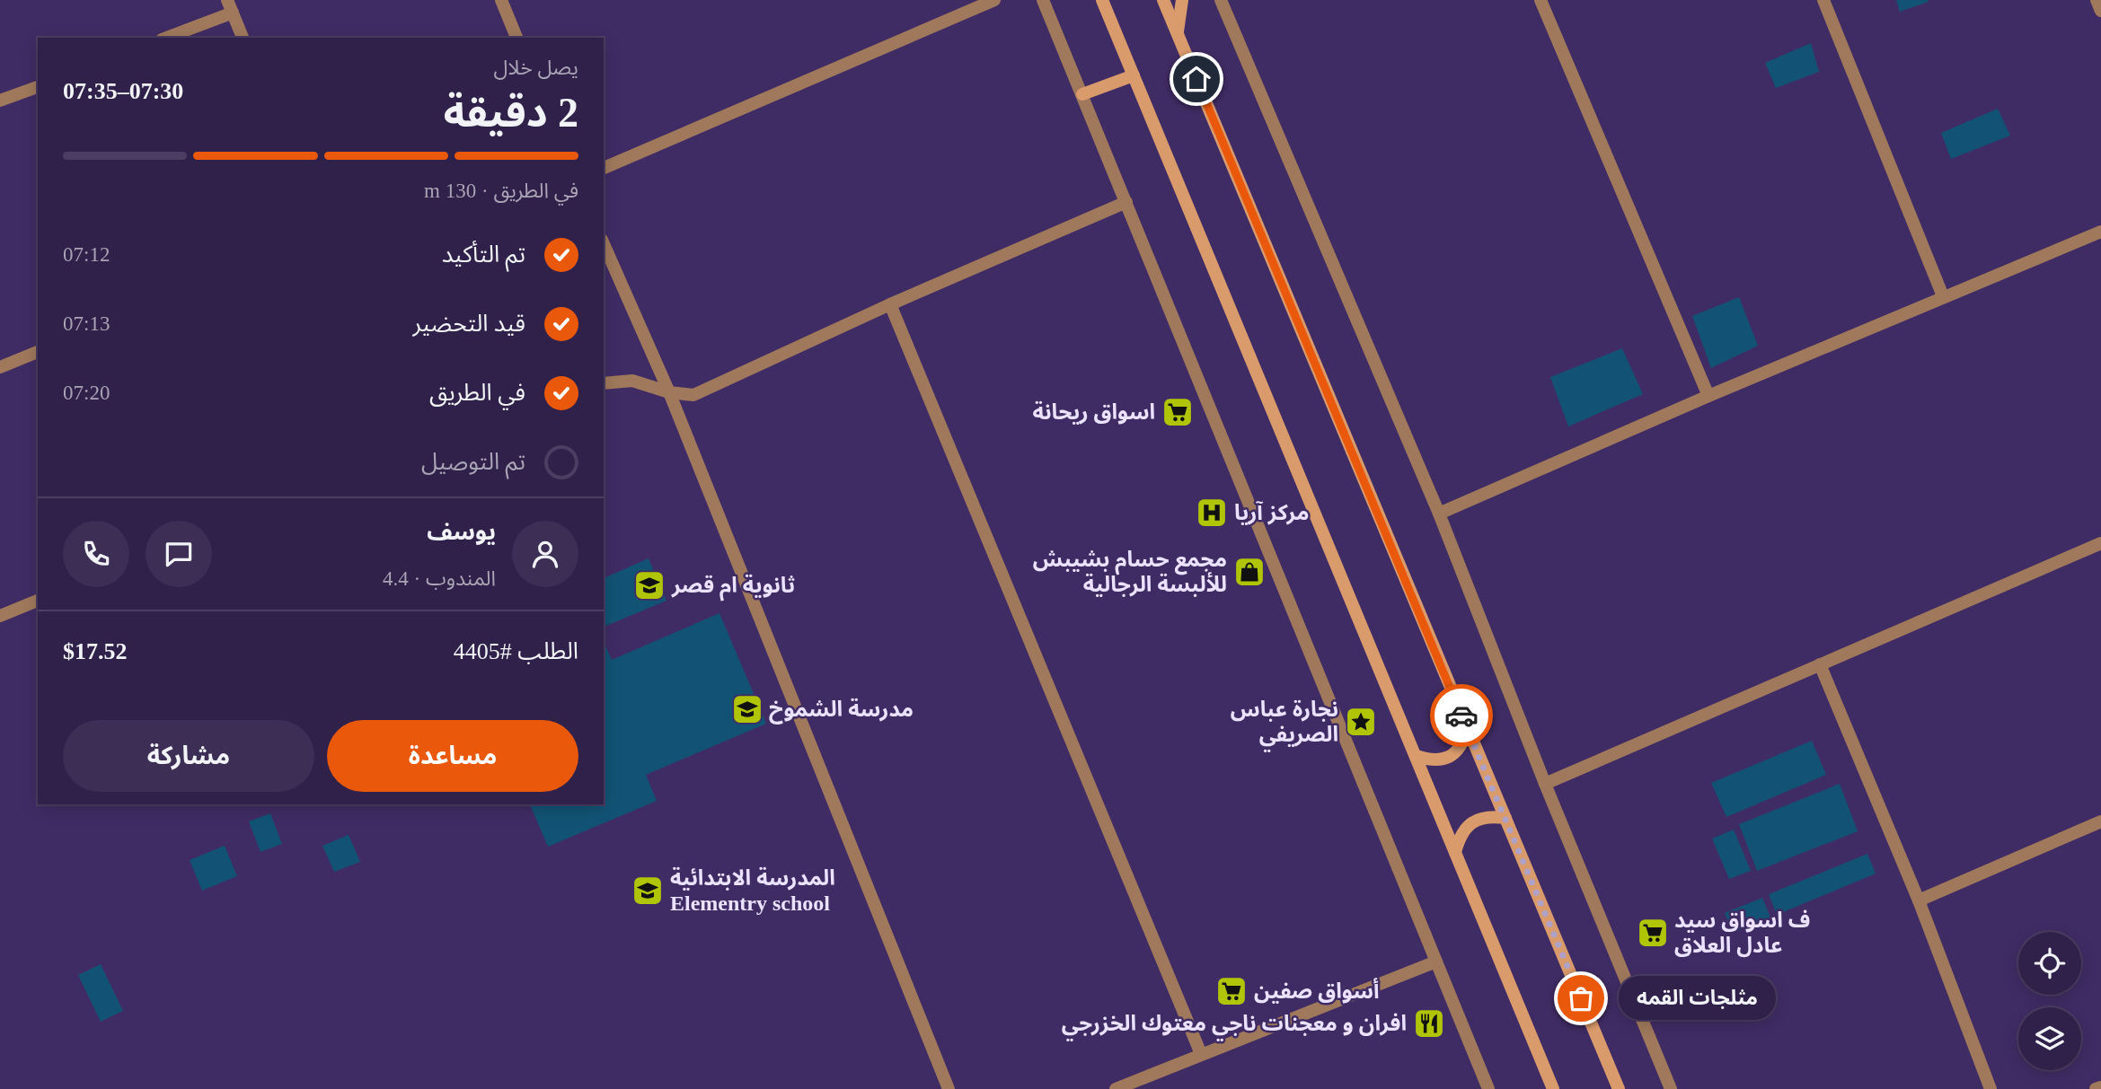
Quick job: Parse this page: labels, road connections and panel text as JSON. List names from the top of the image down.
{
  "places": {
    "supermarket": ["اسواق ريحانة", "ف اسواق سيد عادل العلاق", "أسواق صفين"],
    "hospital": ["مركز آريا"],
    "shop": ["مجمع حسام بشيبش للألبسة الرجالية"],
    "school or university": ["ثانوية ام قصر", "مدرسة الشموخ", "المدرسة الابتدائية Elementry school"],
    "place": ["نجارة عباس الصريفي"],
    "other": ["مثلجات القمه"],
    "restaurant": ["افران و معجنات ناجي معتوك الخزرجي"]
  },
  "page": {
    "heading": ["2 دقيقة", "يصل خلال", "07:30–07:35"],
    "panel": [
      "يوسف",
      "المندوب · 4.4",
      "الطلب #4405",
      "$17.52"
    ],
    "bar": "في الطريق · 130 m",
    "list": [
      ["تم التأكيد", "07:12"],
      ["قيد التحضير", "07:13"],
      ["في الطريق", "07:20"],
      "تم التوصيل"
    ],
    "buttons": ["مساعدة", "مشاركة"],
    "bubble": "مثلجات القمه"
  }
}
